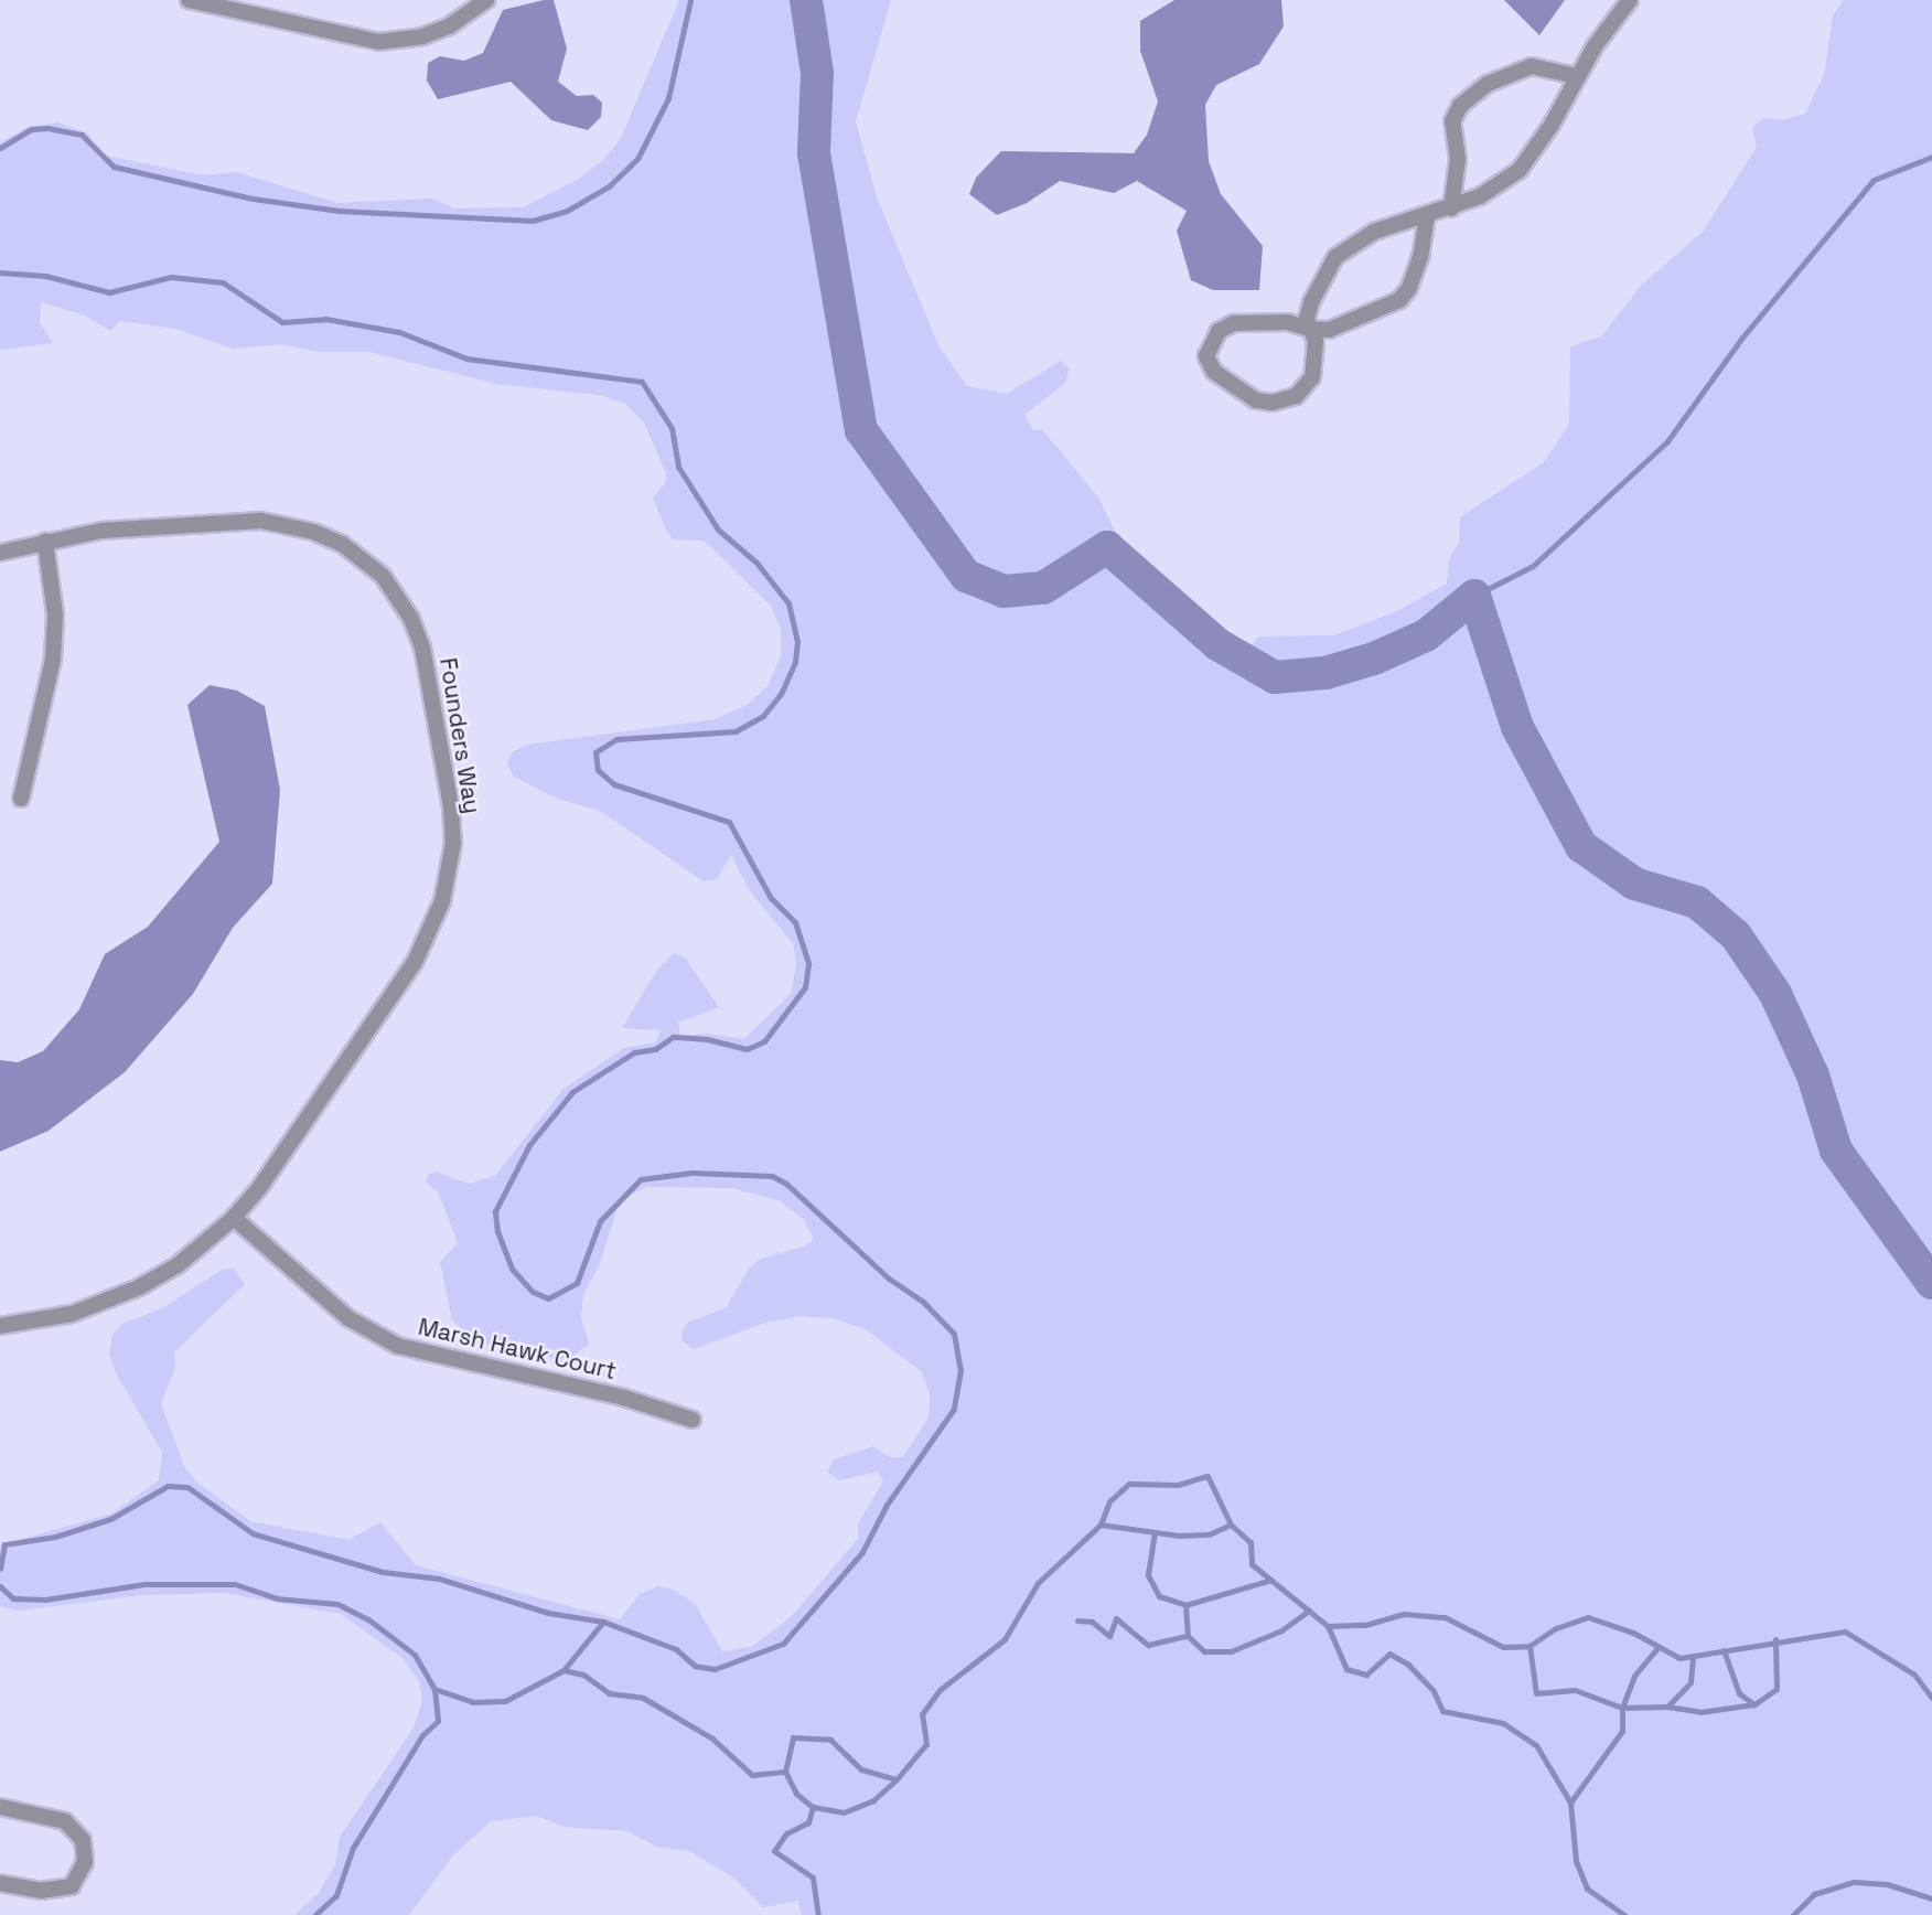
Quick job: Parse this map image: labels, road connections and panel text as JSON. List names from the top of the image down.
{
  "streets": {
    "street": ["Founders Way", "Marsh Hawk Court"]
  },
  "crossings": [
    ["Founders Way", "Marsh Hawk Court"]
  ]
}
